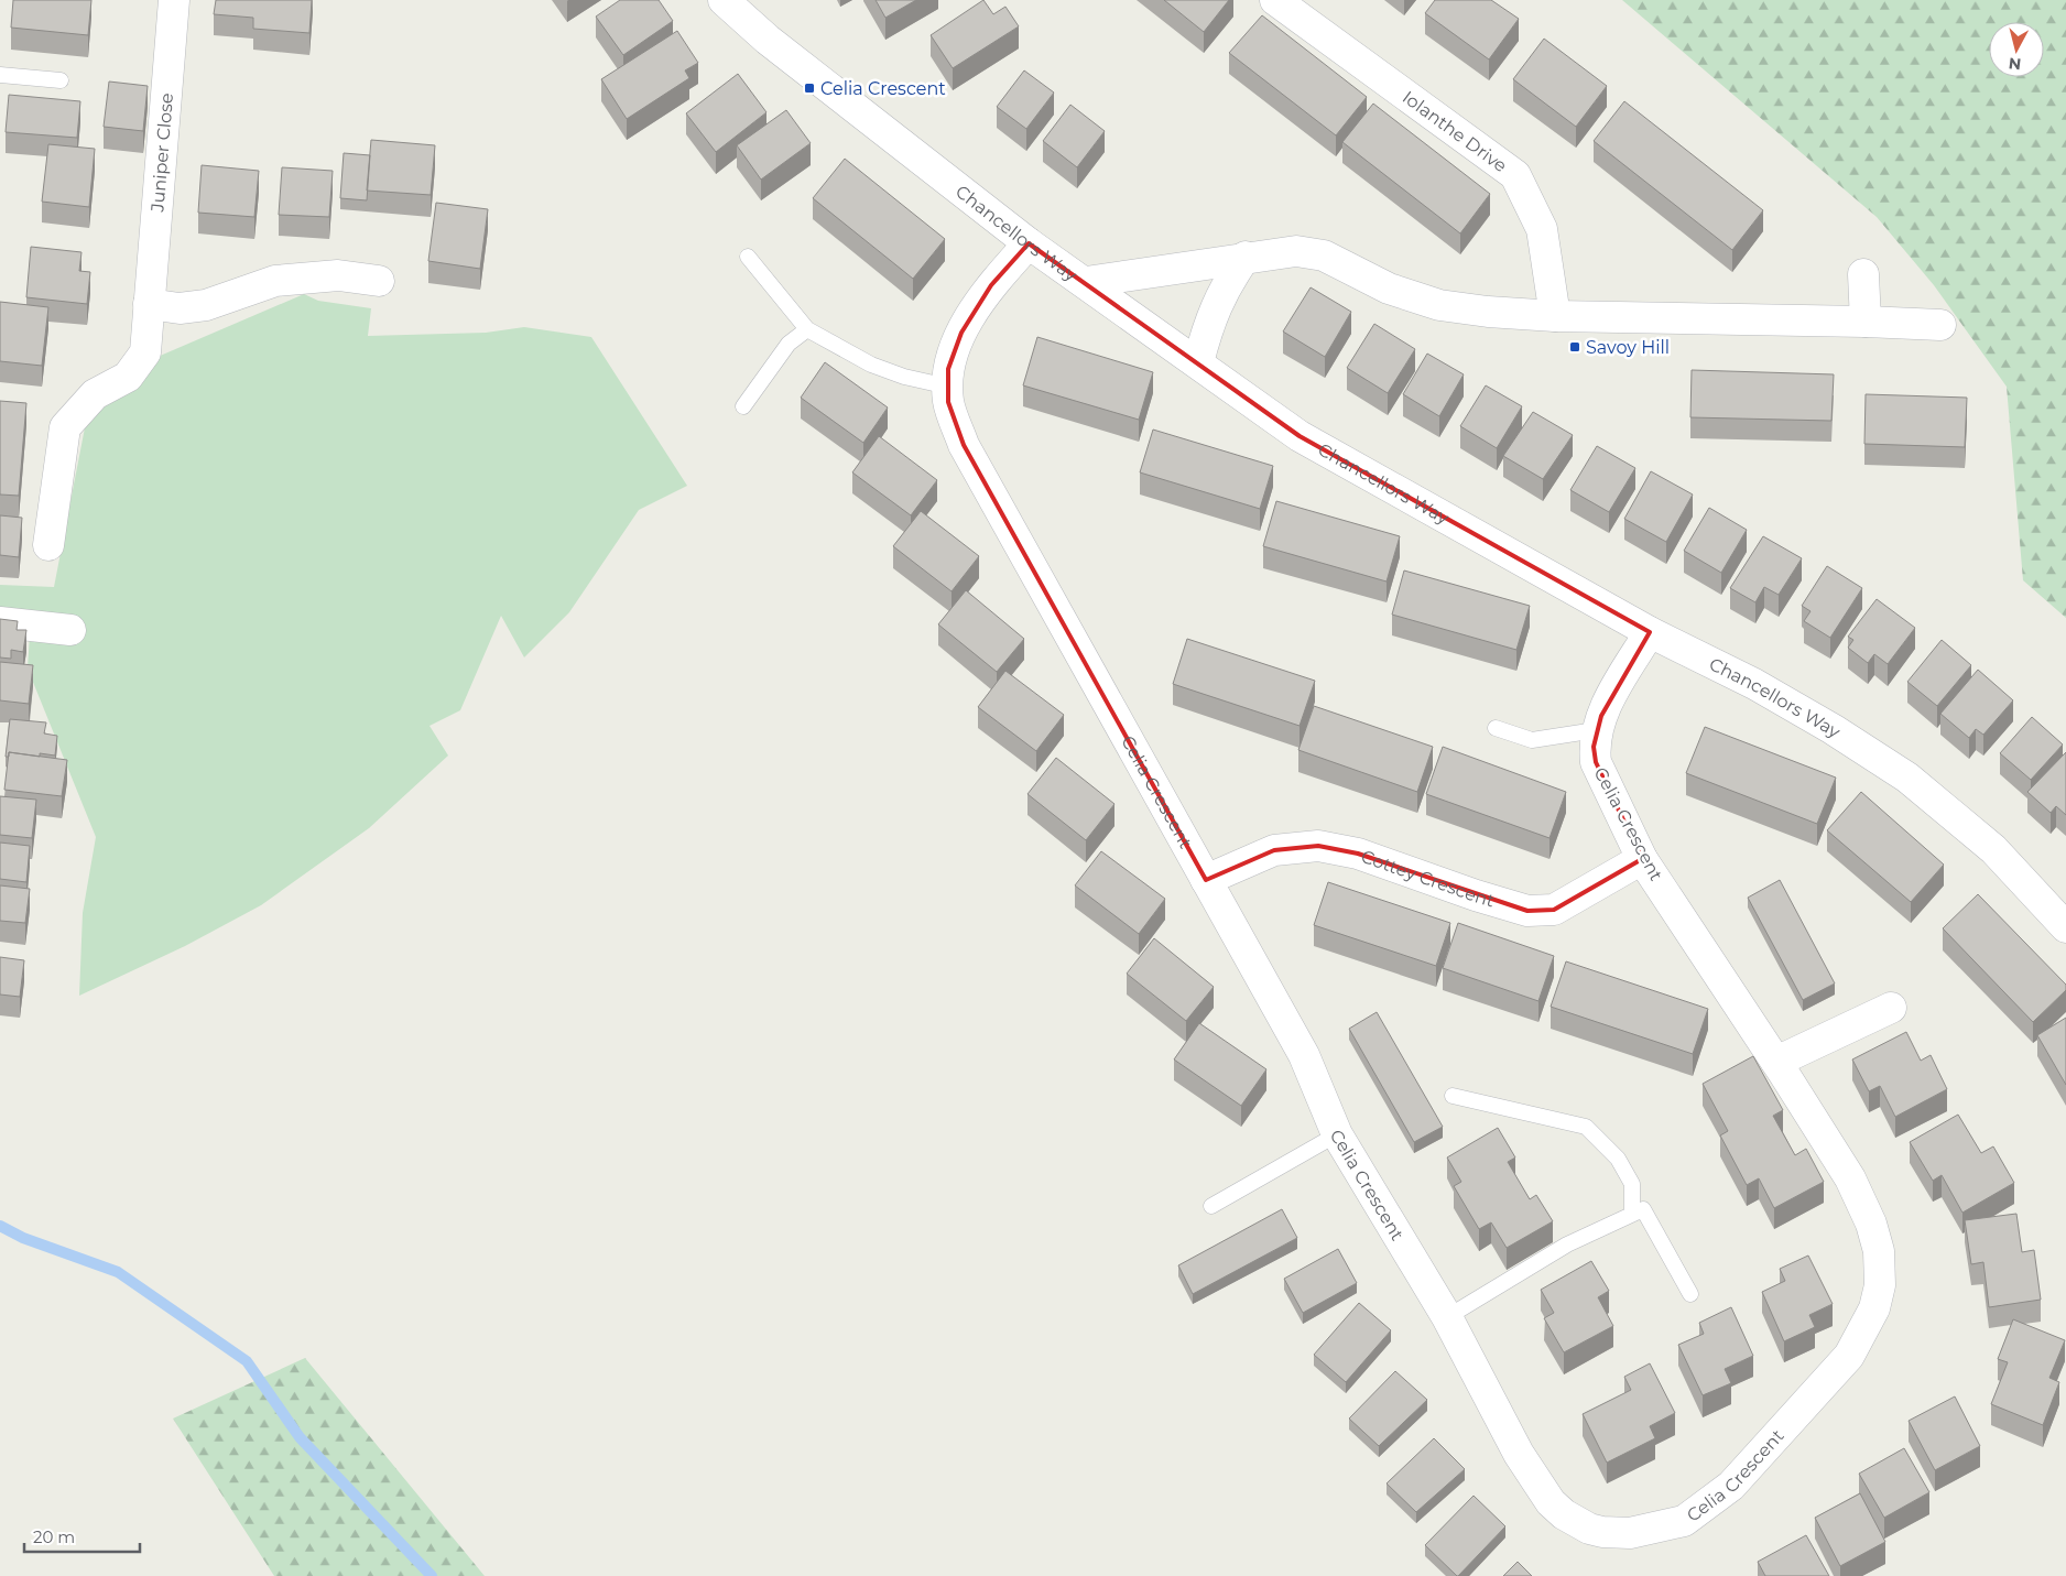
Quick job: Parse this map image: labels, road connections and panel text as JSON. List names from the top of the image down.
{
  "streets": {
    "street": [
      "Iolanthe Drive",
      "Juniper Close",
      "Chancellors Way",
      "Celia Crescent",
      "Cottey Crescent"
    ]
  },
  "crossings": [
    ["Chancellors Way", "Celia Crescent"],
    ["Celia Crescent", "Cottey Crescent"]
  ],
  "places": {
    "transit": ["Celia Crescent", "Savoy Hill"]
  },
  "scale_bar": "20 m",
  "north": "bottom"
}
